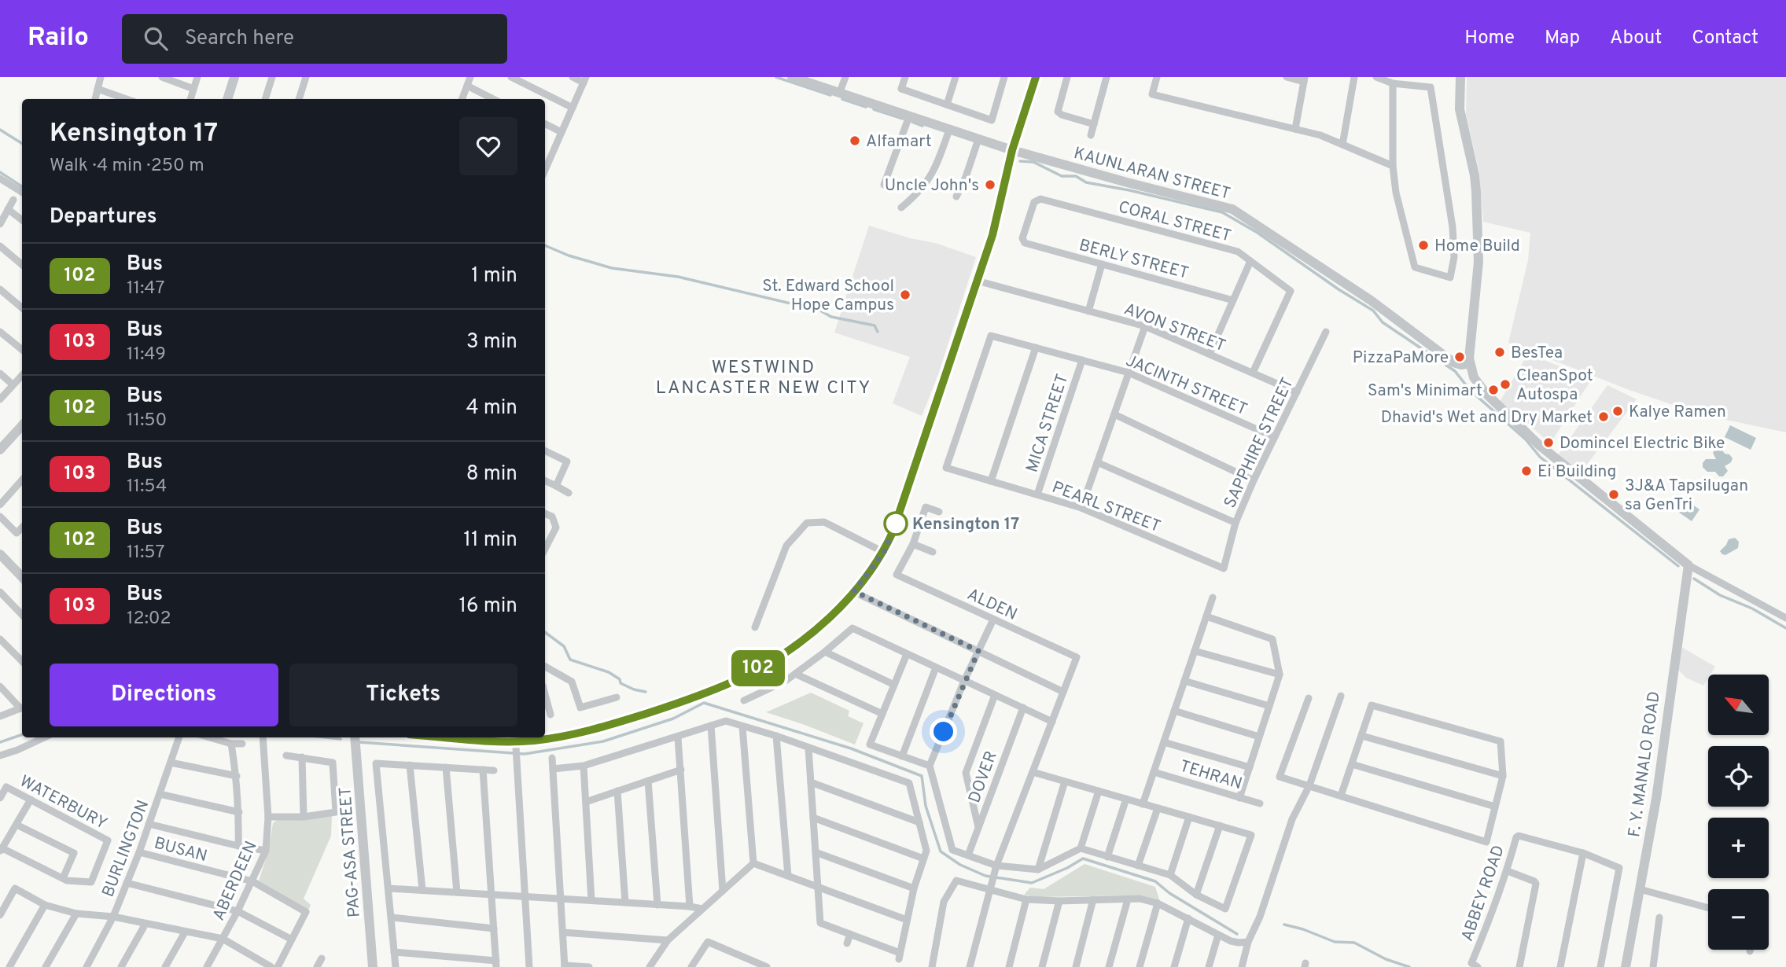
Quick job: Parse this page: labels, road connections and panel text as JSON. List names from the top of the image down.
{
  "streets": {
    "street": [
      "KAUNLARAN STREET",
      "CORAL STREET",
      "BERLY STREET",
      "AVON STREET",
      "JACINTH STREET",
      "MICA STREET",
      "SAPPHIRE STREET",
      "PEARL STREET",
      "ALDEN",
      "F. Y. MANALO ROAD",
      "TEHRAN",
      "DOVER",
      "WATERBURY",
      "BURLINGTON",
      "BUSAN",
      "PAG-ASA STREET",
      "ABERDEEN",
      "ABBEY ROAD"
    ]
  },
  "crossings": [
    ["CORAL STREET", "BERLY STREET"],
    ["CORAL STREET", "AVON STREET"],
    ["AVON STREET", "SAPPHIRE STREET"],
    ["JACINTH STREET", "MICA STREET"],
    ["JACINTH STREET", "SAPPHIRE STREET"],
    ["JACINTH STREET", "PEARL STREET"],
    ["MICA STREET", "PEARL STREET"],
    ["SAPPHIRE STREET", "PEARL STREET"],
    ["BURLINGTON", "BUSAN"],
    ["BUSAN", "ABERDEEN"]
  ],
  "districts": ["WESTWIND LANCASTER NEW CITY"],
  "places": [
    "Alfamart",
    "Uncle John's",
    "Home Build",
    "St. Edward School Hope Campus",
    "BesTea",
    "PizzaPaMore",
    "CleanSpot Autospa",
    "Sam's Minimart",
    "Kalye Ramen",
    "Dhavid's Wet and Dry Market",
    "Domincel Electric Bike",
    "Ei Building",
    "3J&A Tapsilugan sa GenTri",
    "Kensington 17"
  ],
  "lines": ["bus line 102"],
  "north": "top left",
  "page": {
    "header": "Railo",
    "search": "Search here",
    "nav": [
      "Home",
      "Map",
      "About",
      "Contact"
    ],
    "on_map": "102",
    "heading": [
      ["Kensington 17", "Walk · 4 min · 250 m"],
      "Departures"
    ],
    "list": [
      {
        "mark": "102",
        "name": "Bus",
        "note": "11:47",
        "value": "1 min"
      },
      {
        "mark": "103",
        "name": "Bus",
        "note": "11:49",
        "value": "3 min"
      },
      {
        "mark": "102",
        "name": "Bus",
        "note": "11:50",
        "value": "4 min"
      },
      {
        "mark": "103",
        "name": "Bus",
        "note": "11:54",
        "value": "8 min"
      },
      {
        "mark": "102",
        "name": "Bus",
        "note": "11:57",
        "value": "11 min"
      },
      {
        "mark": "103",
        "name": "Bus",
        "note": "12:02",
        "value": "16 min"
      }
    ],
    "buttons": ["Directions", "Tickets"],
    "map_buttons": ["+", "−"]
  }
}
